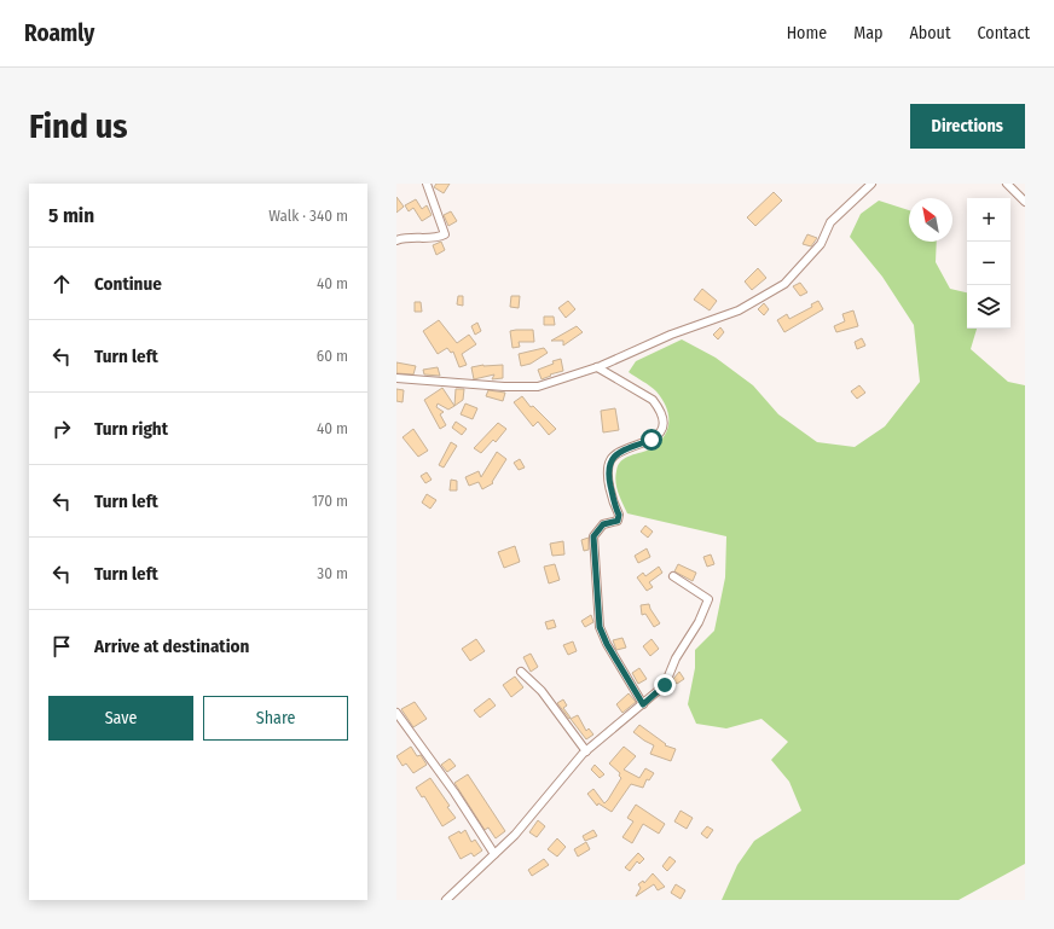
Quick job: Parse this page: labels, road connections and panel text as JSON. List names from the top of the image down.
{
  "north": "top left",
  "page": {
    "header": "Roamly",
    "nav": [
      "Home",
      "Map",
      "About",
      "Contact"
    ],
    "buttons": [
      "Directions",
      ["Save", "Share"]
    ],
    "title": "Find us",
    "heading": ["5 min", "Walk · 340 m"],
    "map_buttons": ["+", "−"],
    "list": [
      ["Continue", "40 m"],
      ["Turn left", "60 m"],
      ["Turn right", "40 m"],
      ["Turn left", "170 m"],
      ["Turn left", "30 m"],
      "Arrive at destination"
    ]
  }
}
